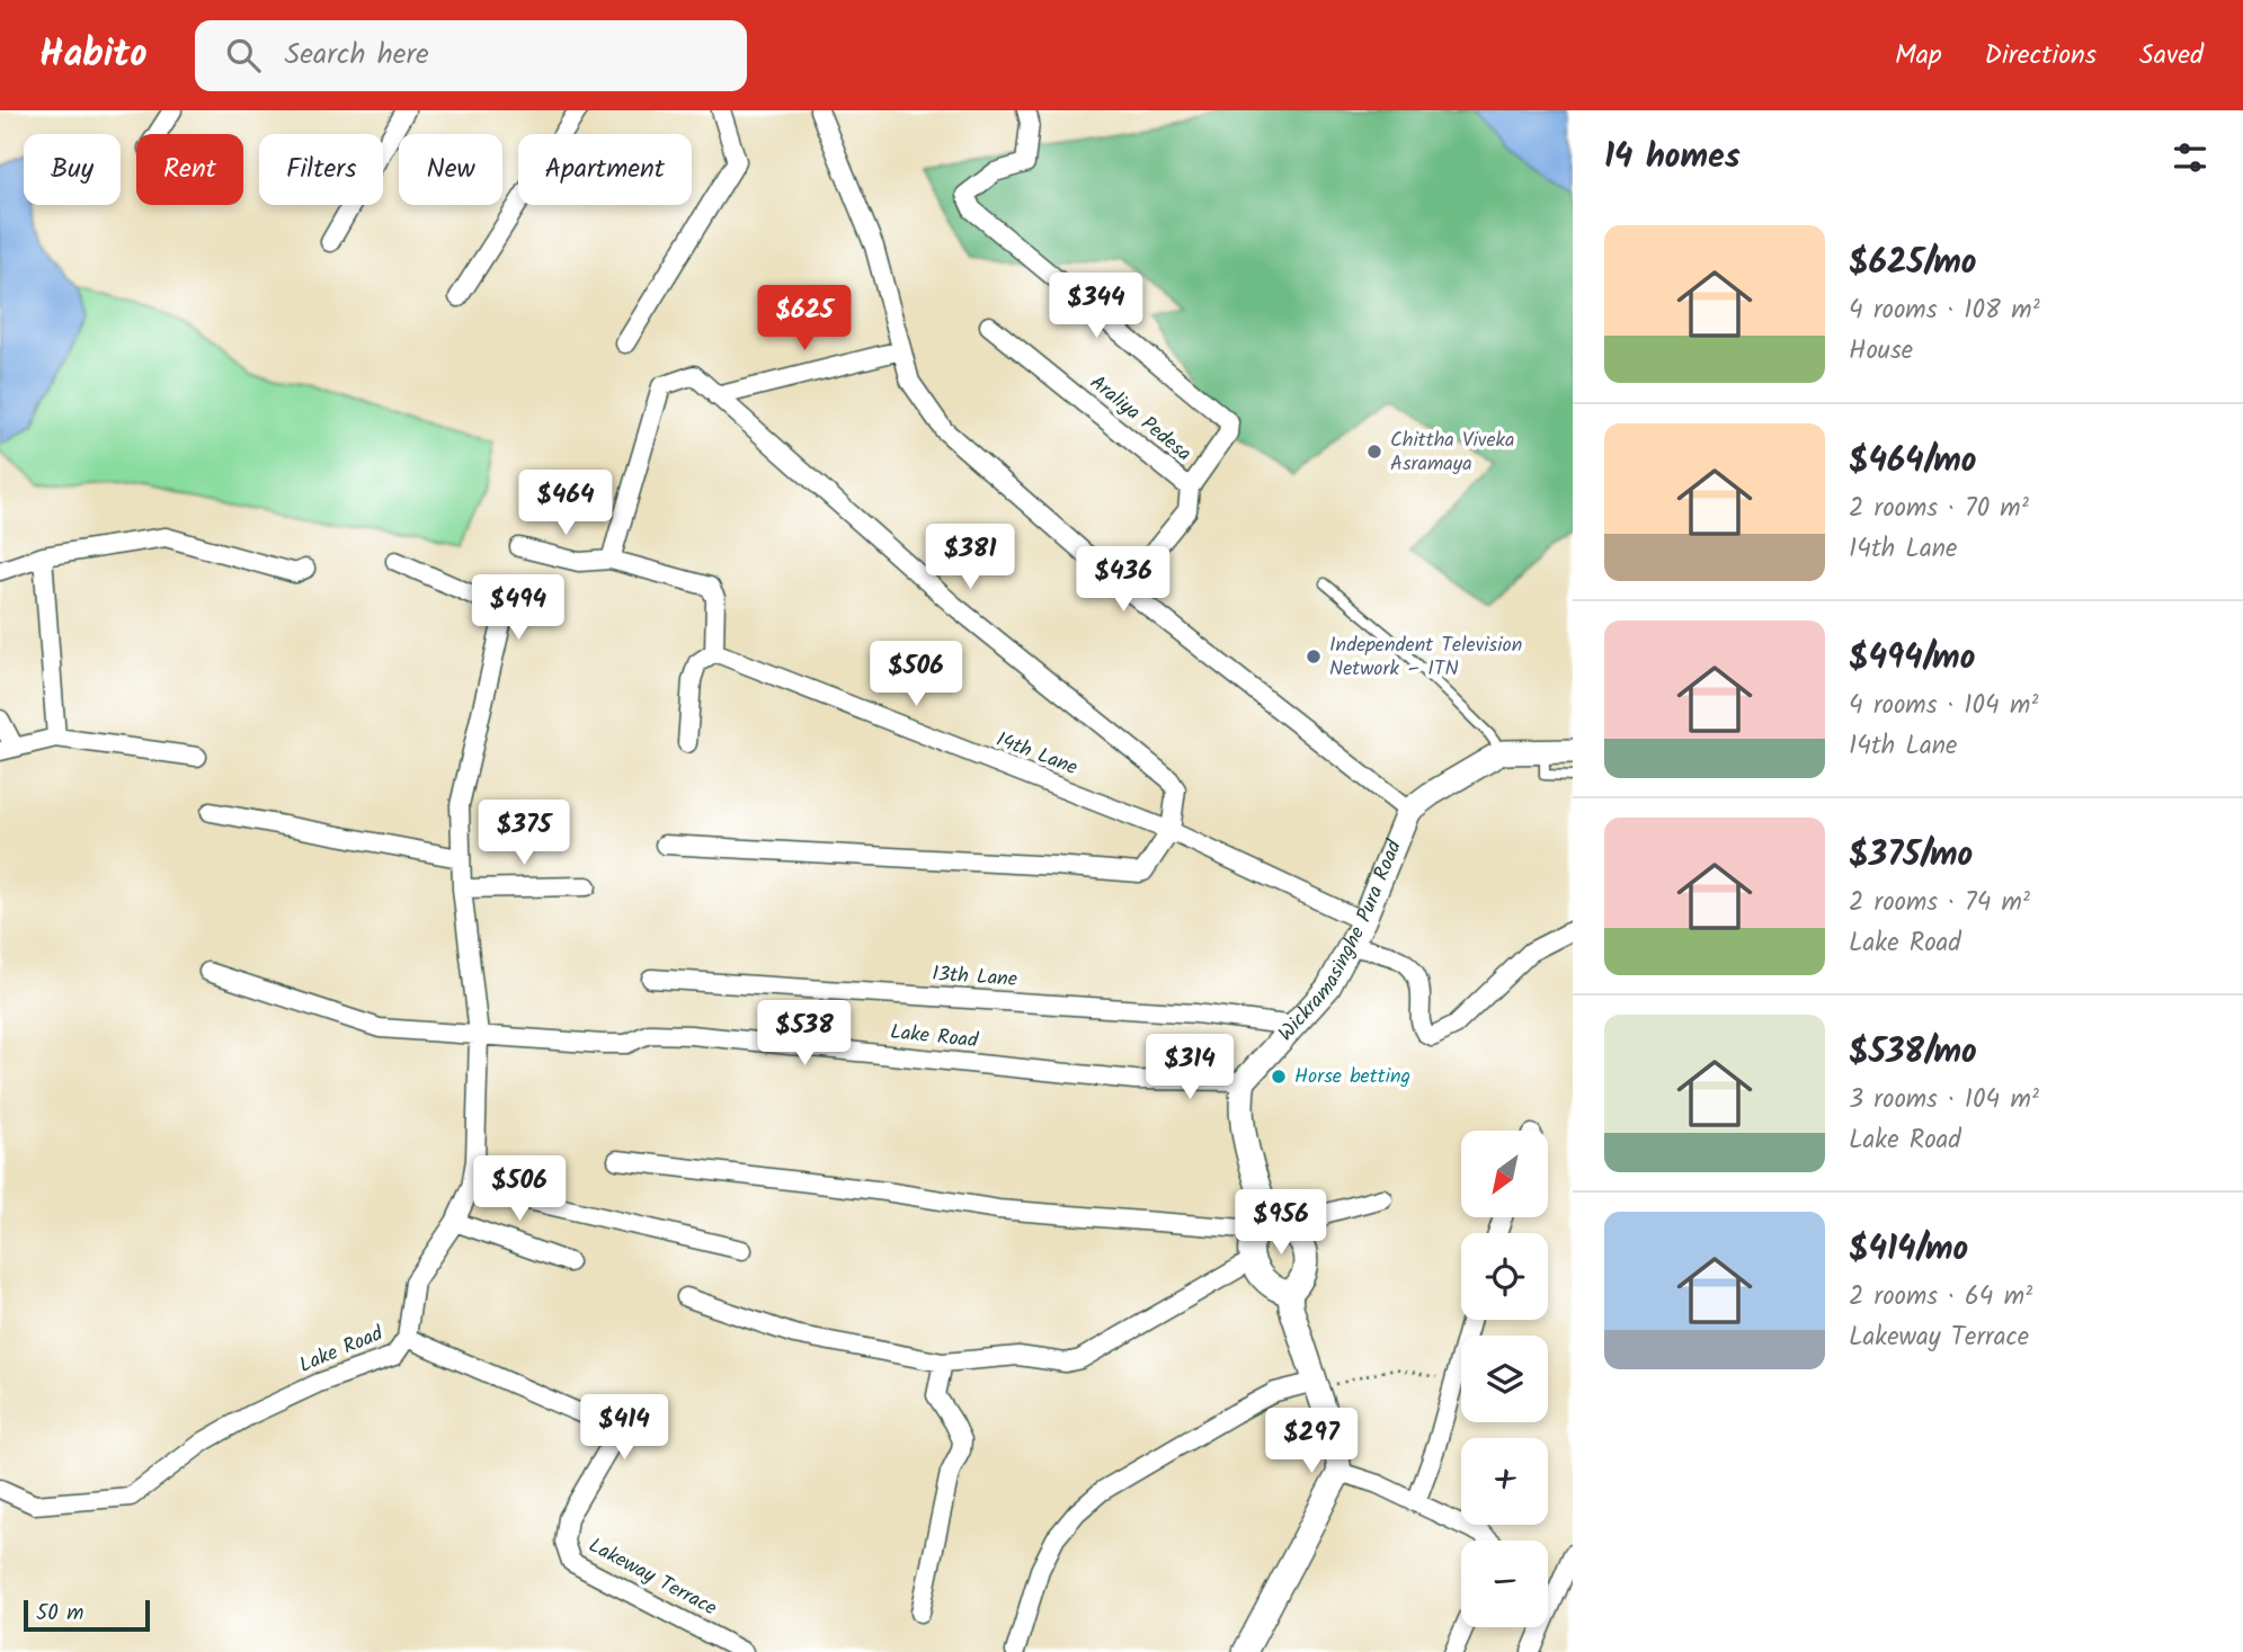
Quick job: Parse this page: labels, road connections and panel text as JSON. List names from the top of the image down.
{
  "streets": {
    "street": [
      "Araliya Pedesa",
      "14th Lane",
      "Wickramasinghe Pura Road",
      "13th Lane",
      "Lake Road",
      "Lakeway Terrace"
    ]
  },
  "crossings": [
    ["14th Lane", "Wickramasinghe Pura Road"],
    ["Wickramasinghe Pura Road", "13th Lane"],
    ["Wickramasinghe Pura Road", "Lake Road"],
    ["Lake Road", "Lakeway Terrace"]
  ],
  "places": ["Chittha Viveka Asramaya", "Independent Television Network – ITN", "Horse betting"],
  "scale_bar": "50 m",
  "north": "bottom left",
  "page": {
    "header": "Habito",
    "search": "Search here",
    "nav": ["Map", "Directions", "Saved"],
    "heading": "14 homes",
    "chip": [
      "Buy",
      "Rent",
      "Filters",
      "New",
      "Apartment"
    ],
    "list": [
      {
        "name": "$625/mo",
        "note": "4 rooms · 108 m² · House"
      },
      {
        "name": "$464/mo",
        "note": "2 rooms · 70 m² · 14th Lane"
      },
      {
        "name": "$494/mo",
        "note": "4 rooms · 104 m² · 14th Lane"
      },
      {
        "name": "$375/mo",
        "note": "2 rooms · 74 m² · Lake Road"
      },
      {
        "name": "$538/mo",
        "note": "3 rooms · 104 m² · Lake Road"
      },
      {
        "name": "$414/mo",
        "note": "2 rooms · 64 m² · Lakeway Terrace"
      }
    ],
    "price": [
      "$344",
      "$625",
      "$464",
      "$381",
      "$436",
      "$494",
      "$506",
      "$375",
      "$538",
      "$314",
      "$506",
      "$956",
      "$414",
      "$297"
    ],
    "map_buttons": ["+", "−"],
    "scale": "50 m"
  }
}
